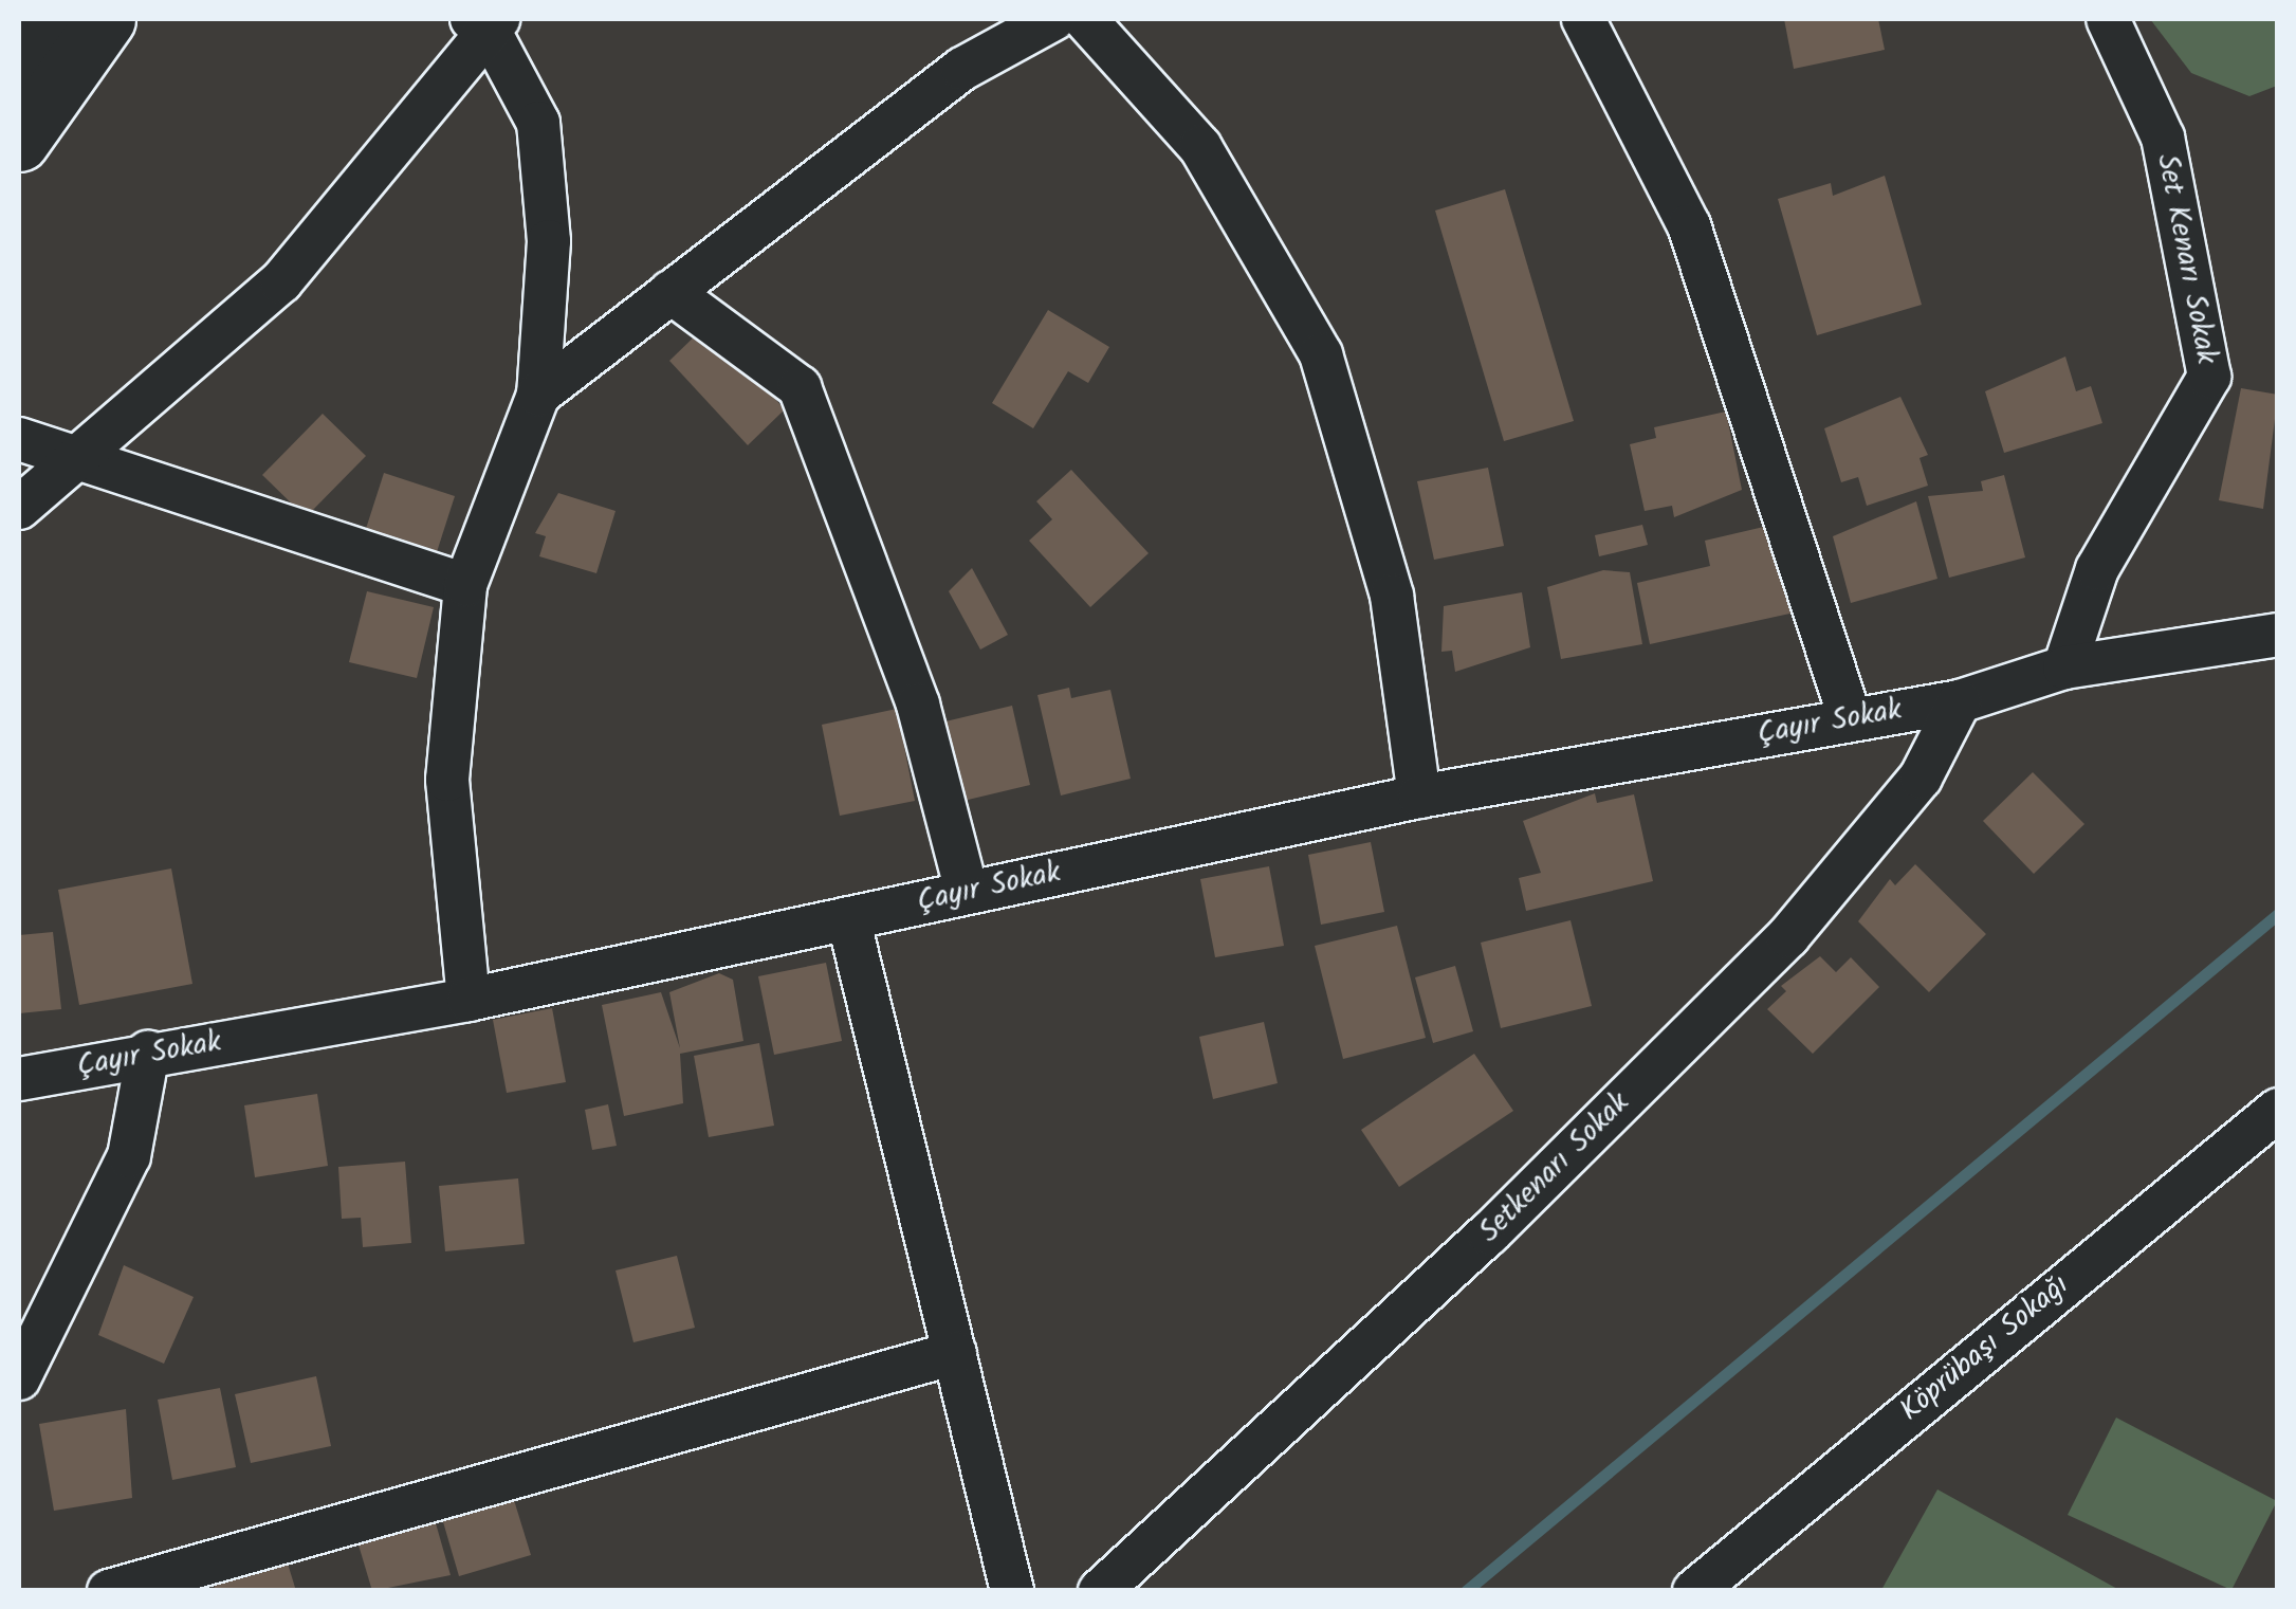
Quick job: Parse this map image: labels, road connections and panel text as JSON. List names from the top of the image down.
{
  "streets": {
    "street": [
      "Set Kenarı Sokak",
      "Çayır Sokak",
      "Setkenarı Sokak",
      "Köprübaşı Sokağı"
    ]
  },
  "crossings": [
    ["Set Kenarı Sokak", "Çayır Sokak"],
    ["Çayır Sokak", "Setkenarı Sokak"]
  ]
}
